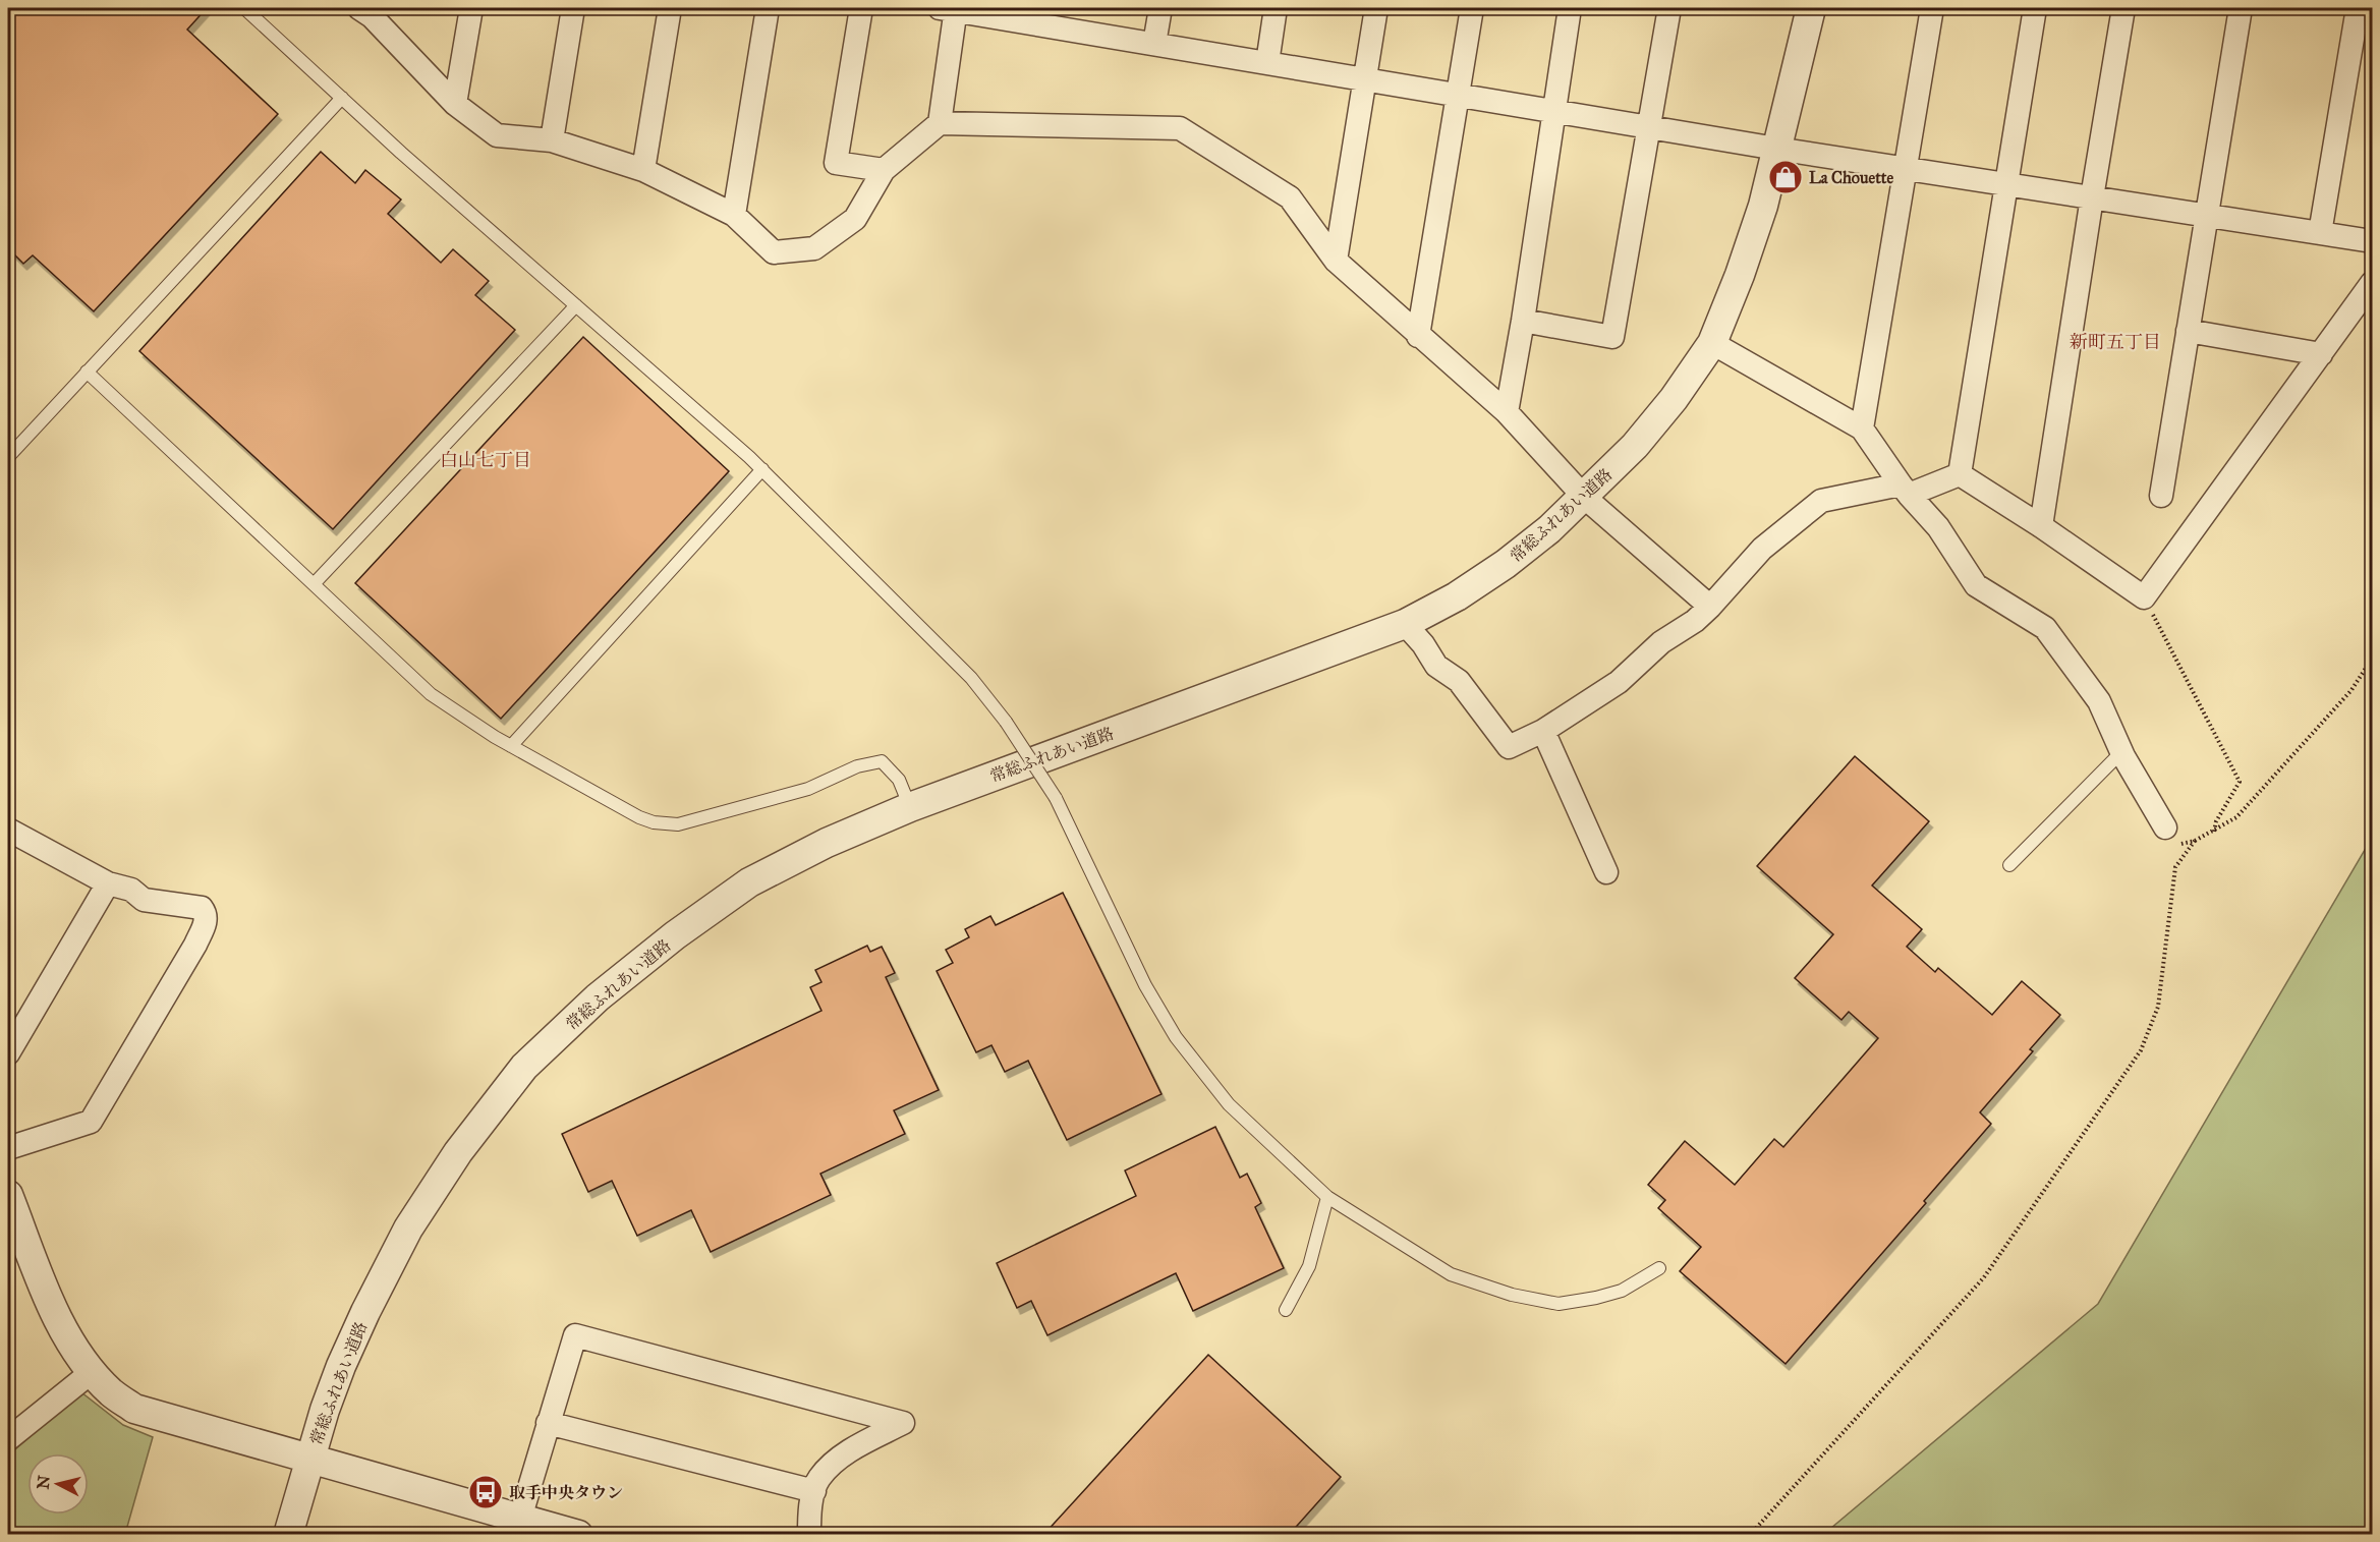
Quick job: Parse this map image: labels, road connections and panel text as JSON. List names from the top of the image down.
{
  "streets": {
    "street": ["常総ふれあい道路"]
  },
  "districts": ["新町五丁目", "白山七丁目"],
  "places": {
    "shop": ["La Chouette"],
    "bus stop": ["取手中央タウン"]
  },
  "north": "left"
}
